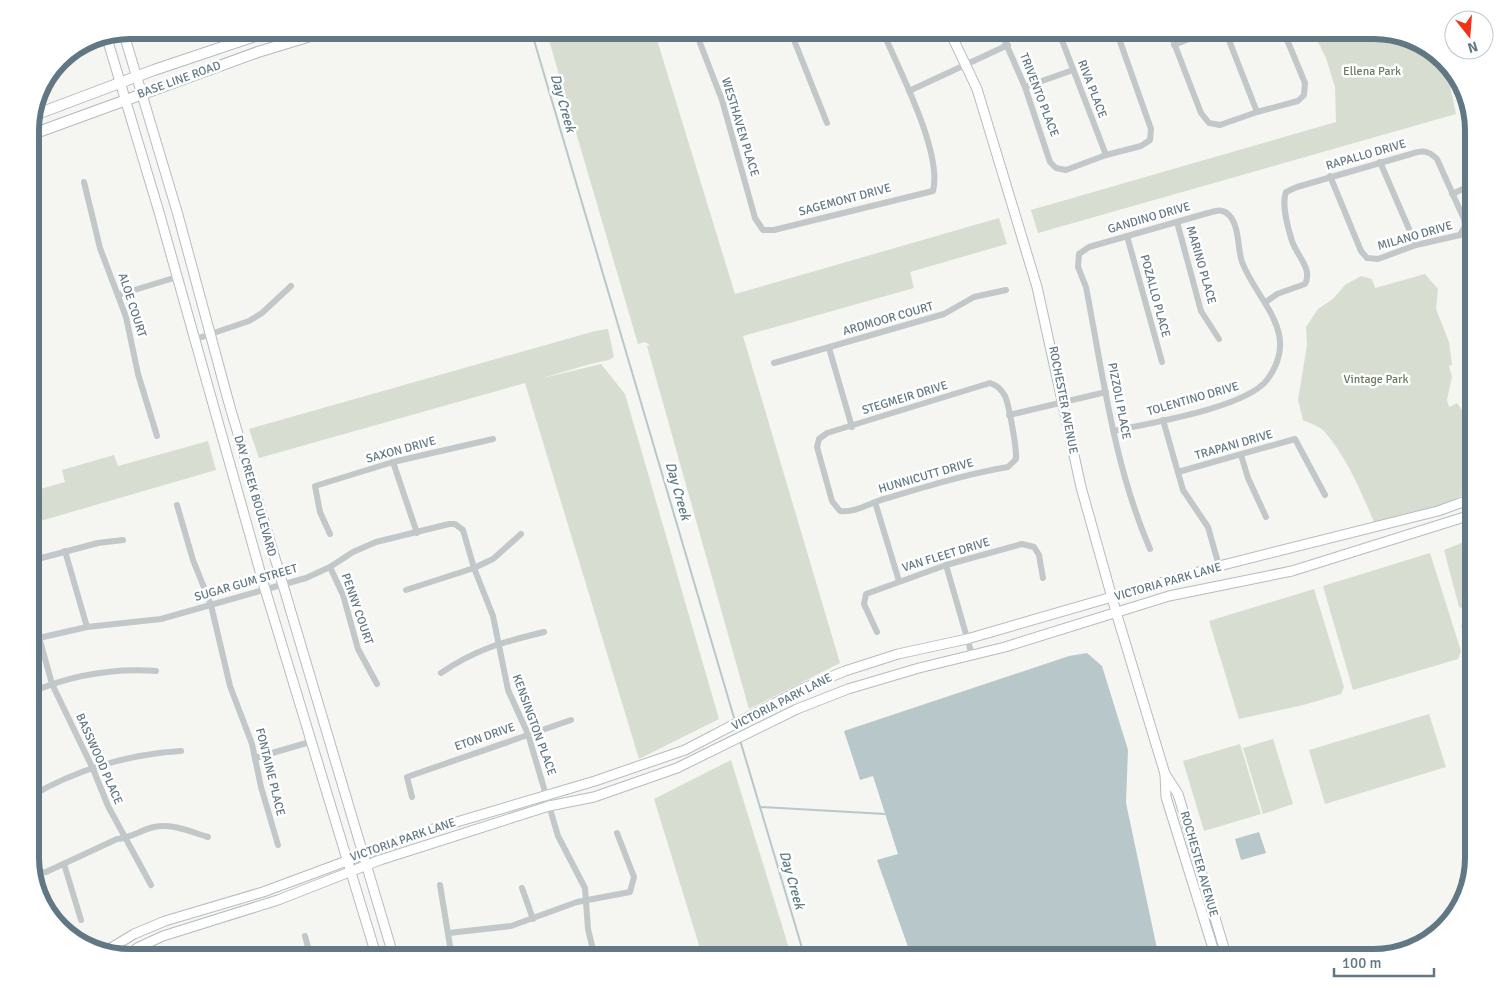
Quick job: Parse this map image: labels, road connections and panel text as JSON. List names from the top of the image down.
{
  "streets": {
    "main road": ["BASE LINE ROAD"],
    "street": [
      "RIVA PLACE",
      "TRIVENTO PLACE",
      "WESTHAVEN PLACE",
      "RAPALLO DRIVE",
      "SAGEMONT DRIVE",
      "GANDINO DRIVE",
      "MILANO DRIVE",
      "MARINO PLACE",
      "POZALLO PLACE",
      "ALOE COURT",
      "ARDMOOR COURT",
      "STEGMEIR DRIVE",
      "TOLENTINO DRIVE",
      "ROCHESTER AVENUE",
      "PIZZOLI PLACE",
      "TRAPANI DRIVE",
      "SAXON DRIVE",
      "HUNNICUTT DRIVE",
      "DAY CREEK BOULEVARD",
      "VAN FLEET DRIVE",
      "VICTORIA PARK LANE",
      "SUGAR GUM STREET",
      "PENNY COURT",
      "KENSINGTON PLACE",
      "ETON DRIVE",
      "BASSWOOD PLACE",
      "FONTAINE PLACE"
    ]
  },
  "crossings": [
    ["BASE LINE ROAD", "DAY CREEK BOULEVARD"],
    ["RIVA PLACE", "TRIVENTO PLACE"],
    ["WESTHAVEN PLACE", "SAGEMONT DRIVE"],
    ["RAPALLO DRIVE", "GANDINO DRIVE"],
    ["RAPALLO DRIVE", "MILANO DRIVE"],
    ["RAPALLO DRIVE", "TOLENTINO DRIVE"],
    ["GANDINO DRIVE", "MARINO PLACE"],
    ["GANDINO DRIVE", "POZALLO PLACE"],
    ["GANDINO DRIVE", "TOLENTINO DRIVE"],
    ["GANDINO DRIVE", "PIZZOLI PLACE"],
    ["STEGMEIR DRIVE", "HUNNICUTT DRIVE"],
    ["TOLENTINO DRIVE", "PIZZOLI PLACE"],
    ["ROCHESTER AVENUE", "VICTORIA PARK LANE"],
    ["DAY CREEK BOULEVARD", "VICTORIA PARK LANE"],
    ["DAY CREEK BOULEVARD", "SUGAR GUM STREET"],
    ["VICTORIA PARK LANE", "KENSINGTON PLACE"],
    ["SUGAR GUM STREET", "PENNY COURT"],
    ["SUGAR GUM STREET", "KENSINGTON PLACE"],
    ["SUGAR GUM STREET", "FONTAINE PLACE"],
    ["KENSINGTON PLACE", "ETON DRIVE"]
  ],
  "water": ["Day Creek"],
  "parks": ["Ellena Park", "Vintage Park"],
  "scale_bar": "100 m",
  "north": "bottom"
}
